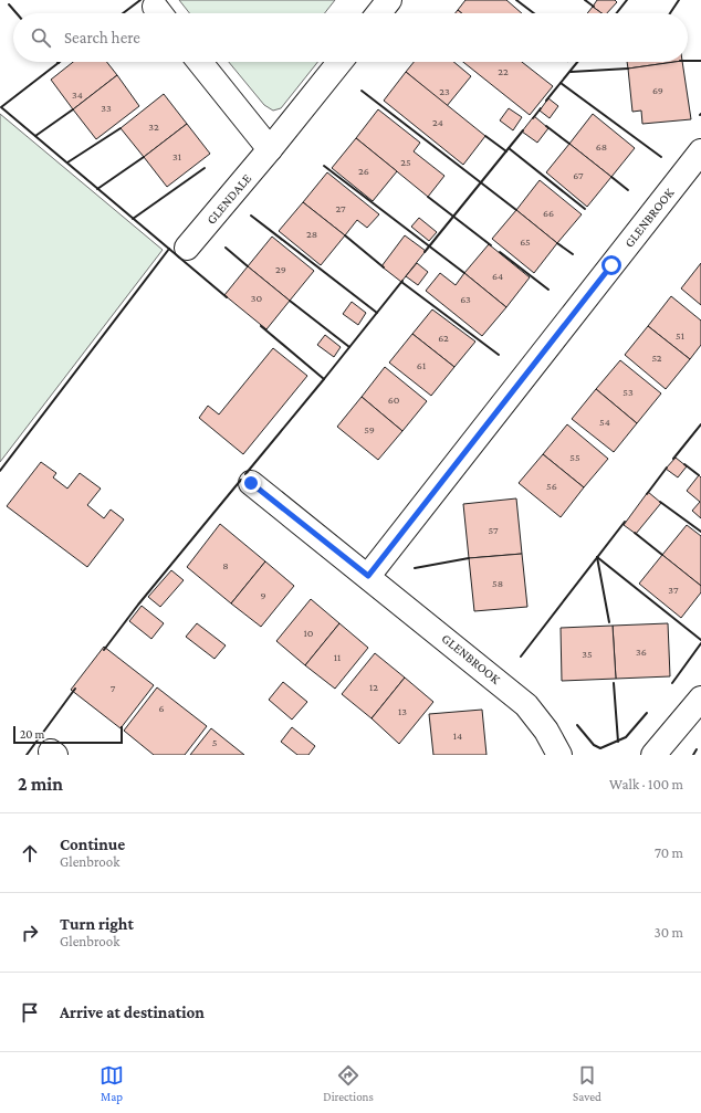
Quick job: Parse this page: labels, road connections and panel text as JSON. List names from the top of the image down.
{
  "streets": {
    "street": ["GLENDALE", "GLENBROOK"]
  },
  "house_numbers": [
    "22",
    "69",
    "23",
    "34",
    "33",
    "24",
    "32",
    "68",
    "31",
    "25",
    "26",
    "67",
    "27",
    "66",
    "28",
    "65",
    "29",
    "64",
    "30",
    "63",
    "51",
    "62",
    "52",
    "61",
    "53",
    "60",
    "54",
    "59",
    "55",
    "56",
    "57",
    "8",
    "58",
    "37",
    "9",
    "10",
    "36",
    "35",
    "11",
    "12",
    "7",
    "6",
    "13",
    "14",
    "5"
  ],
  "scale_bar": "20 m",
  "page": {
    "search": "Search here",
    "scale": "20 m",
    "heading": ["2 min", "Walk · 100 m"],
    "list": [
      ["Continue", "Glenbrook", "70 m"],
      ["Turn right", "Glenbrook", "30 m"],
      "Arrive at destination"
    ],
    "nav": ["Map", "Directions", "Saved"]
  }
}
